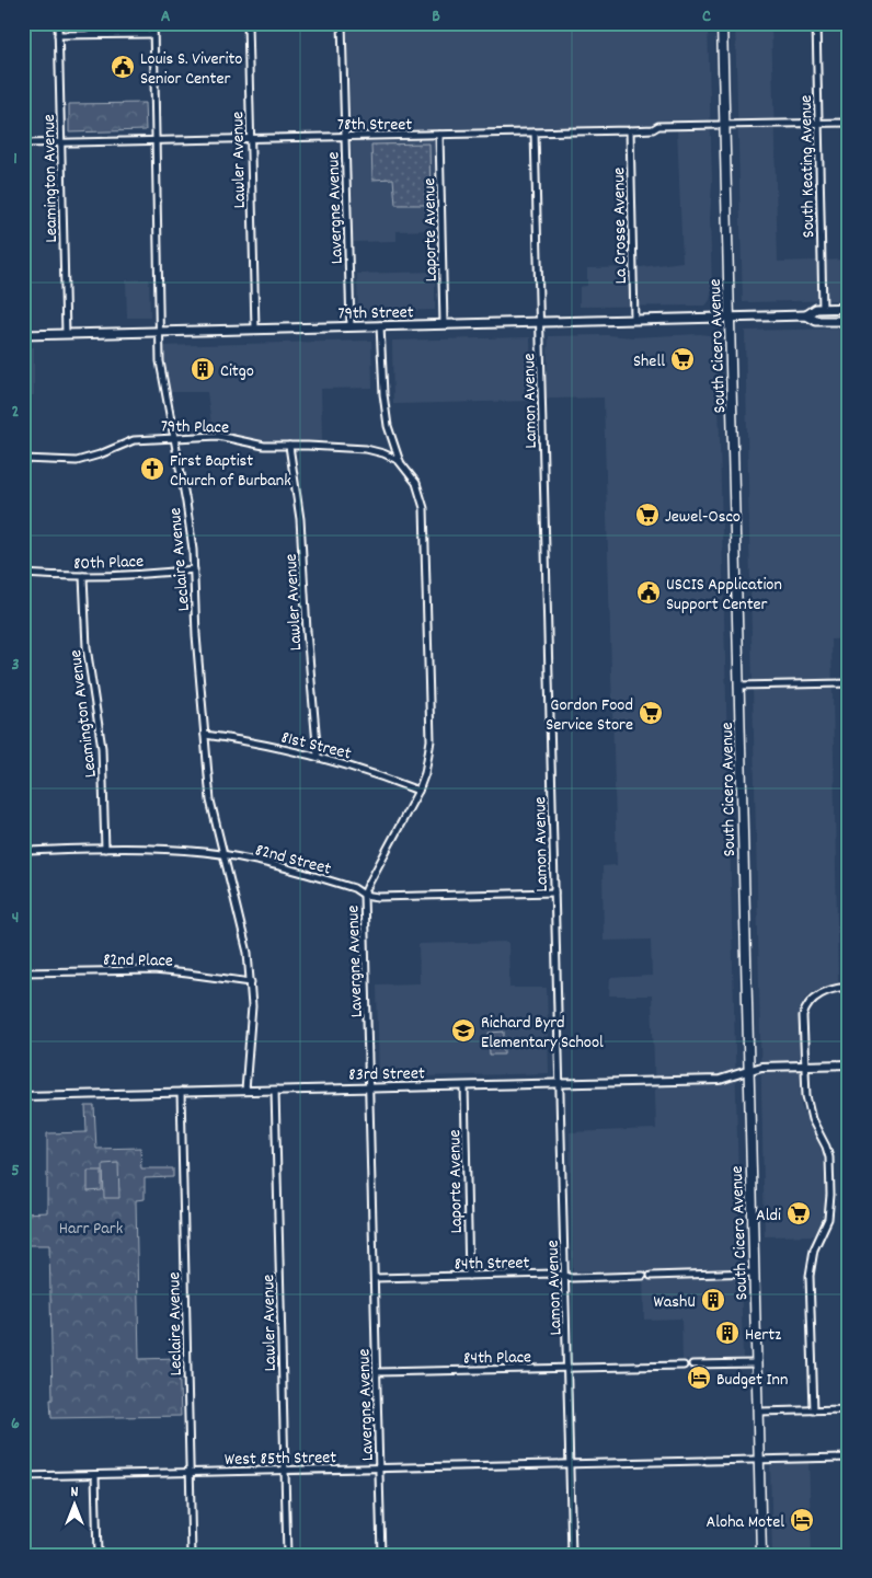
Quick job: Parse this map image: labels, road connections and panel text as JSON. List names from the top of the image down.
{
  "streets": {
    "main road": ["79th Street", "South Cicero Avenue"],
    "street": [
      "78th Street",
      "Lawler Avenue",
      "South Keating Avenue",
      "Leamington Avenue",
      "Lavergne Avenue",
      "La Crosse Avenue",
      "Laporte Avenue",
      "Lamon Avenue",
      "79th Place",
      "Leclaire Avenue",
      "80th Place",
      "81st Street",
      "82nd Street",
      "82nd Place",
      "83rd Street",
      "84th Street",
      "84th Place",
      "West 85th Street"
    ]
  },
  "crossings": [
    ["78th Street", "Lawler Avenue"],
    ["78th Street", "South Keating Avenue"],
    ["78th Street", "Leamington Avenue"],
    ["78th Street", "Lavergne Avenue"],
    ["78th Street", "La Crosse Avenue"],
    ["78th Street", "Laporte Avenue"],
    ["78th Street", "South Cicero Avenue"],
    ["78th Street", "Lamon Avenue"],
    ["78th Street", "Leclaire Avenue"],
    ["Lawler Avenue", "79th Street"],
    ["Lawler Avenue", "79th Place"],
    ["Lawler Avenue", "81st Street"],
    ["Lawler Avenue", "83rd Street"],
    ["Lawler Avenue", "West 85th Street"],
    ["Leamington Avenue", "79th Street"],
    ["Leamington Avenue", "80th Place"],
    ["Leamington Avenue", "82nd Street"],
    ["Lavergne Avenue", "79th Street"],
    ["Lavergne Avenue", "79th Place"],
    ["Lavergne Avenue", "81st Street"],
    ["Lavergne Avenue", "82nd Street"],
    ["Lavergne Avenue", "83rd Street"],
    ["Lavergne Avenue", "84th Street"],
    ["Lavergne Avenue", "84th Place"],
    ["Lavergne Avenue", "West 85th Street"],
    ["La Crosse Avenue", "79th Street"],
    ["Laporte Avenue", "79th Street"],
    ["Laporte Avenue", "83rd Street"],
    ["Laporte Avenue", "84th Street"],
    ["79th Street", "South Cicero Avenue"],
    ["79th Street", "Lamon Avenue"],
    ["79th Street", "Leclaire Avenue"],
    ["South Cicero Avenue", "83rd Street"],
    ["South Cicero Avenue", "West 85th Street"],
    ["Lamon Avenue", "82nd Street"],
    ["Lamon Avenue", "83rd Street"],
    ["Lamon Avenue", "84th Street"],
    ["Lamon Avenue", "84th Place"],
    ["Lamon Avenue", "West 85th Street"],
    ["79th Place", "Leclaire Avenue"],
    ["Leclaire Avenue", "80th Place"],
    ["Leclaire Avenue", "81st Street"],
    ["Leclaire Avenue", "82nd Street"],
    ["Leclaire Avenue", "82nd Place"],
    ["Leclaire Avenue", "83rd Street"],
    ["Leclaire Avenue", "West 85th Street"]
  ],
  "parks": ["Harr Park"],
  "places": {
    "public building": ["Louis S. Viverito Senior Center", "USCIS Application Support Center"],
    "supermarket": [
      "Shell",
      "Jewel-Osco",
      "Gordon Food Service Store",
      "Aldi"
    ],
    "building": ["Citgo", "WashU", "Hertz"],
    "church": ["First Baptist Church of Burbank"],
    "school or university": ["Richard Byrd Elementary School"],
    "hotel": ["Budget Inn", "Aloha Motel"]
  },
  "north": "top",
  "grid": {
    "columns": ["A", "B", "C"],
    "rows": [
      "1",
      "2",
      "3",
      "4",
      "5",
      "6"
    ]
  }
}
